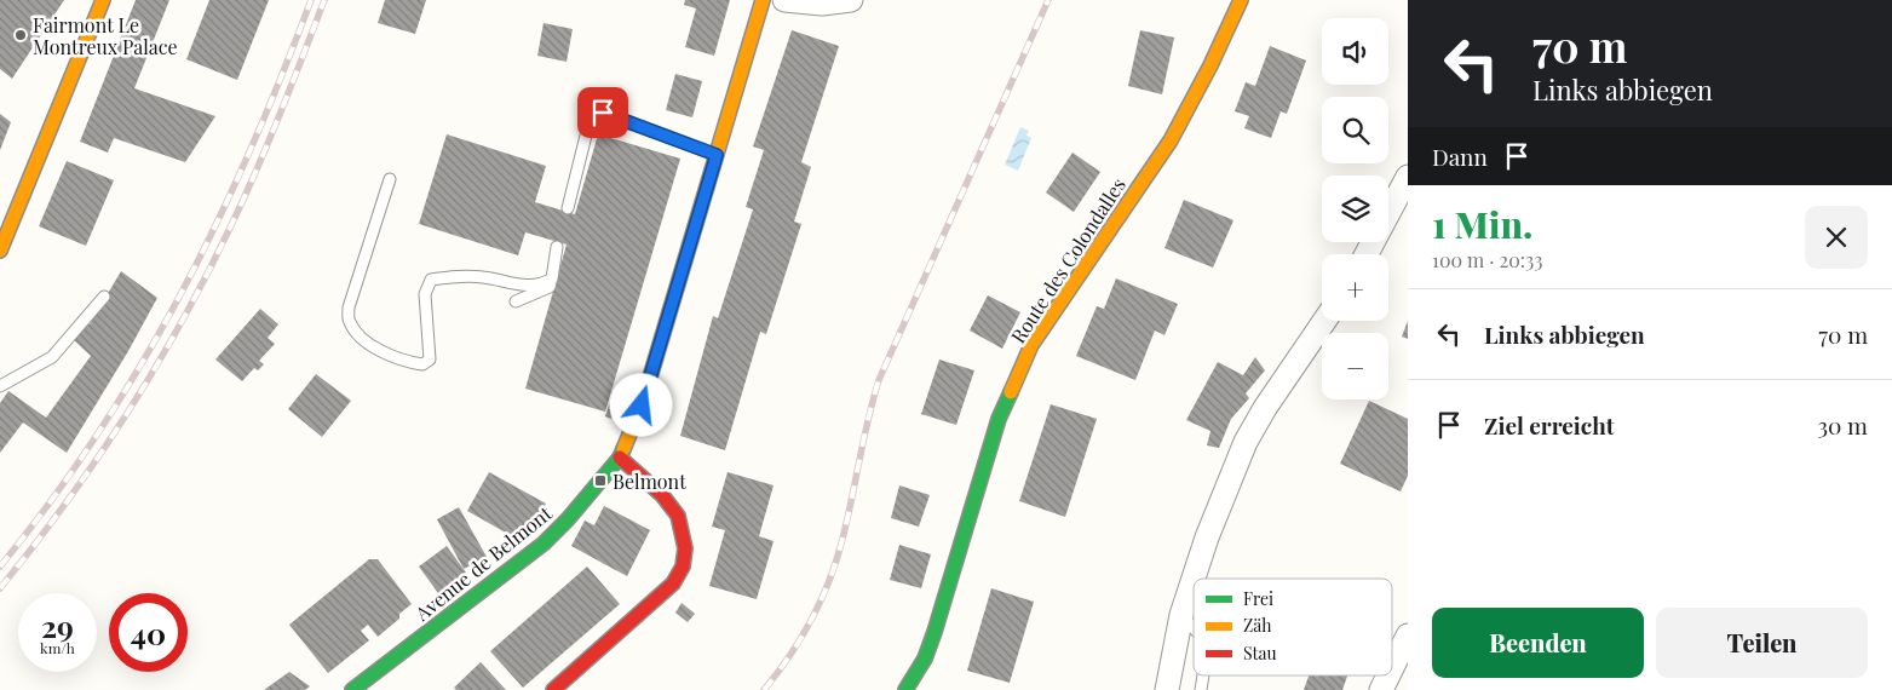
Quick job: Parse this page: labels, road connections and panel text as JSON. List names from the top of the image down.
{
  "streets": {
    "street": ["Route des Colondalles", "Avenue de Belmont"]
  },
  "places": {
    "other": ["Fairmont Le Montreux Palace"],
    "transit": ["Belmont"]
  },
  "legend": ["Frei", "Zäh", "Stau"],
  "page": {
    "turn": ["70 m", "Links abbiegen"],
    "map_buttons": ["+", "−"],
    "then": "Dann",
    "heading": ["1 Min.", "100 m · 20:33"],
    "list": [
      {
        "name": "Links abbiegen",
        "value": "70 m"
      },
      {
        "name": "Ziel erreicht",
        "value": "30 m"
      }
    ],
    "speed": "29 km/h",
    "limit": "40",
    "buttons": ["Beenden", "Teilen"]
  }
}
